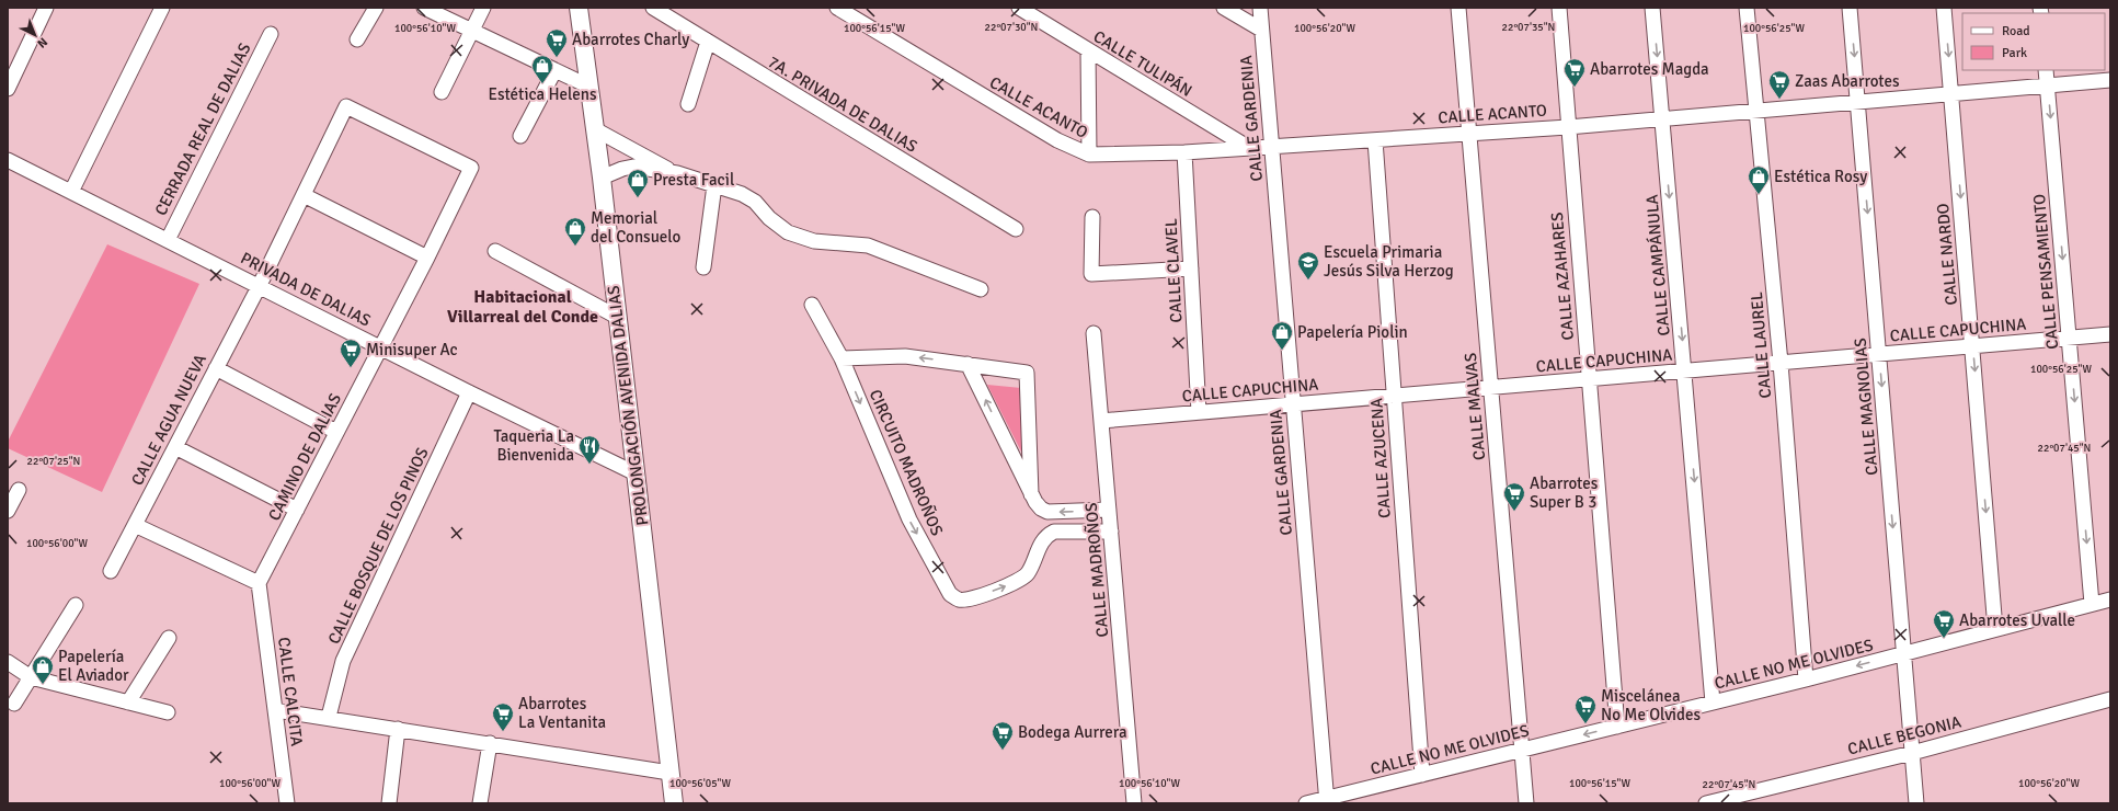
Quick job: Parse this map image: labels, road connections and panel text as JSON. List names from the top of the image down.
{
  "streets": {
    "street": [
      "CALLE TULIPÁN",
      "7A. PRIVADA DE DALIAS",
      "CALLE ACANTO",
      "CALLE GARDENIA",
      "CERRADA REAL DE DALIAS",
      "CALLE NARDO",
      "CALLE CAMPÁNULA",
      "CALLE CLAVEL",
      "CALLE PENSAMIENTO",
      "CALLE AZAHARES",
      "PRIVADA DE DALIAS",
      "CALLE CAPUCHINA",
      "CALLE LAUREL",
      "PROLONGACIÓN AVENIDA DALIAS",
      "CALLE MALVAS",
      "CALLE MAGNOLIAS",
      "CALLE AGUA NUEVA",
      "CAMINO DE DALIAS",
      "CALLE AZUCENA",
      "CIRCUITO MADROÑOS",
      "CALLE BOSQUE DE LOS PINOS",
      "CALLE MADROÑOS",
      "CALLE NO ME OLVIDES",
      "CALLE CALCITA",
      "CALLE BEGONIA"
    ]
  },
  "crossings": [
    ["CALLE TULIPÁN", "CALLE ACANTO"],
    ["CALLE ACANTO", "CALLE GARDENIA"],
    ["CALLE ACANTO", "CALLE NARDO"],
    ["CALLE ACANTO", "CALLE CAMPÁNULA"],
    ["CALLE ACANTO", "CALLE CLAVEL"],
    ["CALLE ACANTO", "CALLE PENSAMIENTO"],
    ["CALLE ACANTO", "CALLE AZAHARES"],
    ["CALLE ACANTO", "CALLE LAUREL"],
    ["CALLE ACANTO", "CALLE MALVAS"],
    ["CALLE ACANTO", "CALLE MAGNOLIAS"],
    ["CALLE ACANTO", "CALLE AZUCENA"],
    ["CALLE GARDENIA", "CALLE CAPUCHINA"],
    ["CALLE GARDENIA", "CALLE NO ME OLVIDES"],
    ["CERRADA REAL DE DALIAS", "PRIVADA DE DALIAS"],
    ["CALLE NARDO", "CALLE CAPUCHINA"],
    ["CALLE NARDO", "CALLE NO ME OLVIDES"],
    ["CALLE CAMPÁNULA", "CALLE CAPUCHINA"],
    ["CALLE CAMPÁNULA", "CALLE NO ME OLVIDES"],
    ["CALLE CLAVEL", "CALLE CAPUCHINA"],
    ["CALLE PENSAMIENTO", "CALLE CAPUCHINA"],
    ["CALLE PENSAMIENTO", "CALLE NO ME OLVIDES"],
    ["CALLE AZAHARES", "CALLE CAPUCHINA"],
    ["CALLE AZAHARES", "CALLE NO ME OLVIDES"],
    ["PRIVADA DE DALIAS", "PROLONGACIÓN AVENIDA DALIAS"],
    ["PRIVADA DE DALIAS", "CALLE AGUA NUEVA"],
    ["PRIVADA DE DALIAS", "CAMINO DE DALIAS"],
    ["PRIVADA DE DALIAS", "CALLE BOSQUE DE LOS PINOS"],
    ["CALLE CAPUCHINA", "CALLE LAUREL"],
    ["CALLE CAPUCHINA", "CALLE MALVAS"],
    ["CALLE CAPUCHINA", "CALLE MAGNOLIAS"],
    ["CALLE CAPUCHINA", "CALLE AZUCENA"],
    ["CALLE CAPUCHINA", "CALLE MADROÑOS"],
    ["CALLE LAUREL", "CALLE NO ME OLVIDES"],
    ["CALLE MALVAS", "CALLE NO ME OLVIDES"],
    ["CALLE MAGNOLIAS", "CALLE NO ME OLVIDES"],
    ["CALLE MAGNOLIAS", "CALLE BEGONIA"],
    ["CALLE AGUA NUEVA", "CAMINO DE DALIAS"],
    ["CAMINO DE DALIAS", "CALLE CALCITA"],
    ["CALLE AZUCENA", "CALLE NO ME OLVIDES"],
    ["CIRCUITO MADROÑOS", "CALLE MADROÑOS"]
  ],
  "one_way": [
    "CALLE NARDO",
    "CALLE CAMPÁNULA",
    "CALLE PENSAMIENTO",
    "CALLE MAGNOLIAS"
  ],
  "districts": ["Habitacional Villarreal del Conde"],
  "places": {
    "supermarket": [
      "Abarrotes Charly",
      "Abarrotes Magda",
      "Zaas Abarrotes",
      "Minisuper Ac",
      "Abarrotes Super B 3",
      "Abarrotes Uvalle",
      "Miscelánea No Me Olvides",
      "Abarrotes La Ventanita",
      "Bodega Aurrera"
    ],
    "shop": [
      "Estética Helens",
      "Estética Rosy",
      "Presta Facil",
      "Memorial del Consuelo",
      "Papelería Piolin",
      "Papelería El Aviador"
    ],
    "school or university": ["Escuela Primaria Jesús Silva Herzog"],
    "restaurant": ["Taqueria La Bienvenida"]
  },
  "legend": ["Road", "Park"],
  "north": "bottom right",
  "coordinates": [
    "22°07'30\"N",
    "22°07'35\"N",
    "100°56'10\"W",
    "100°56'15\"W",
    "100°56'20\"W",
    "100°56'25\"W",
    "22°07'45\"N",
    "22°07'25\"N",
    "100°56'00\"W",
    "100°56'05\"W"
  ]
}
